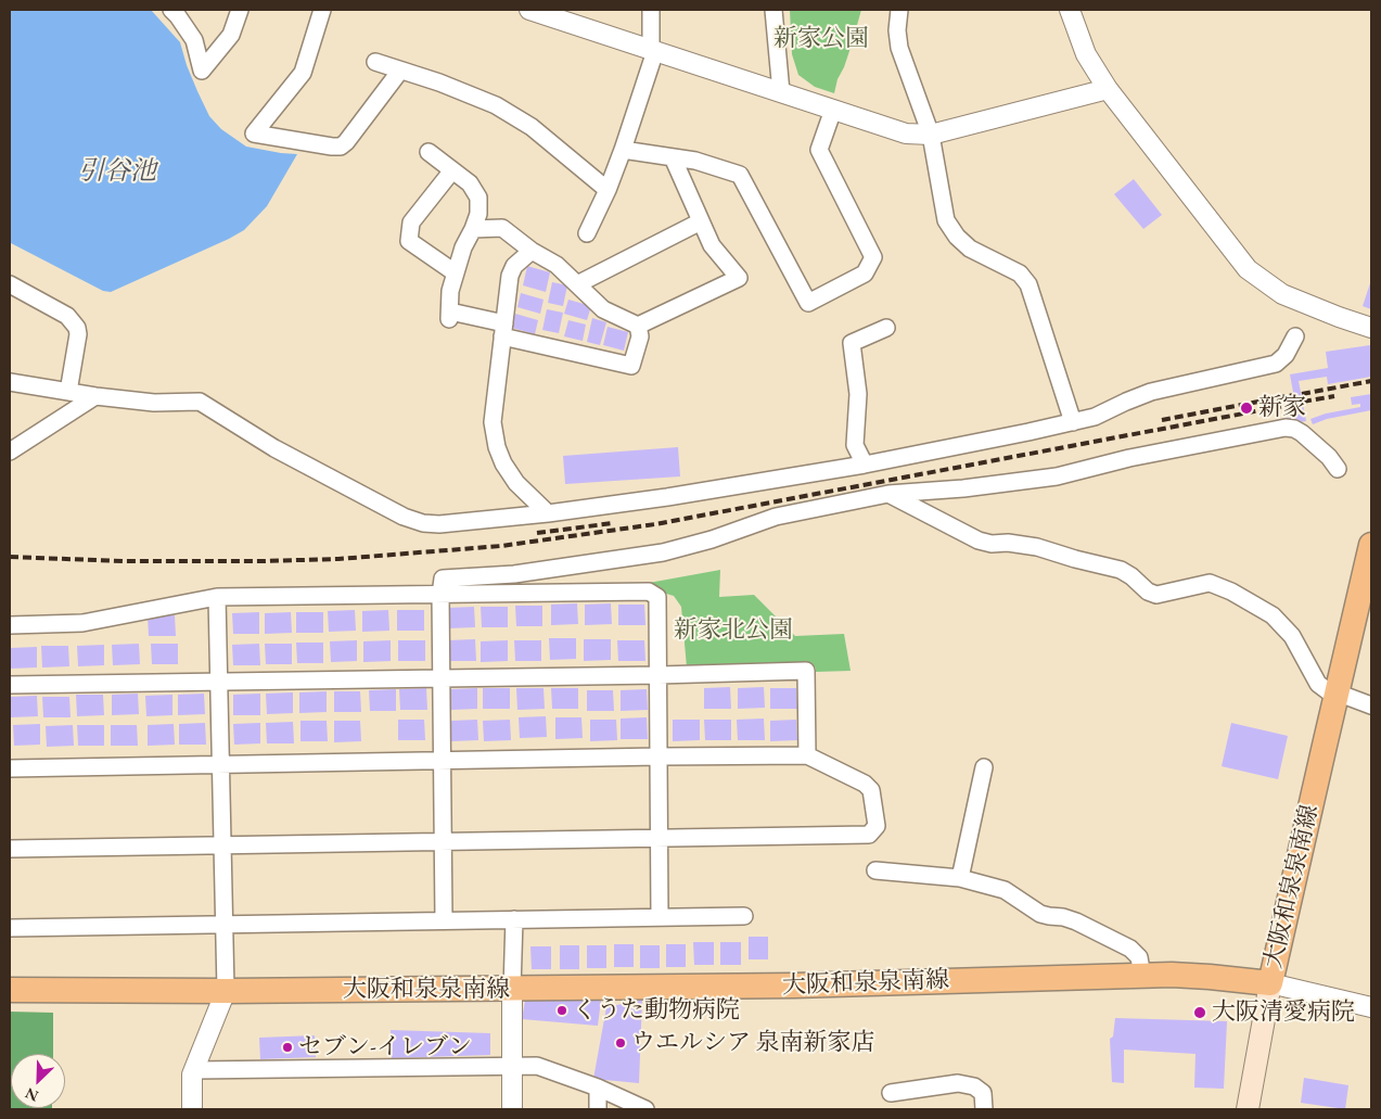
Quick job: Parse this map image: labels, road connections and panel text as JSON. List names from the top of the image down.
{
  "streets": {
    "main road": ["大阪和泉泉南線"]
  },
  "water": ["引谷池"],
  "parks": ["新家公園", "新家北公園"],
  "places": [
    "新家",
    "くうた動物病院",
    "大阪清愛病院",
    "ウエルシア 泉南新家店",
    "セブン-イレブン"
  ],
  "north": "bottom left"
}
